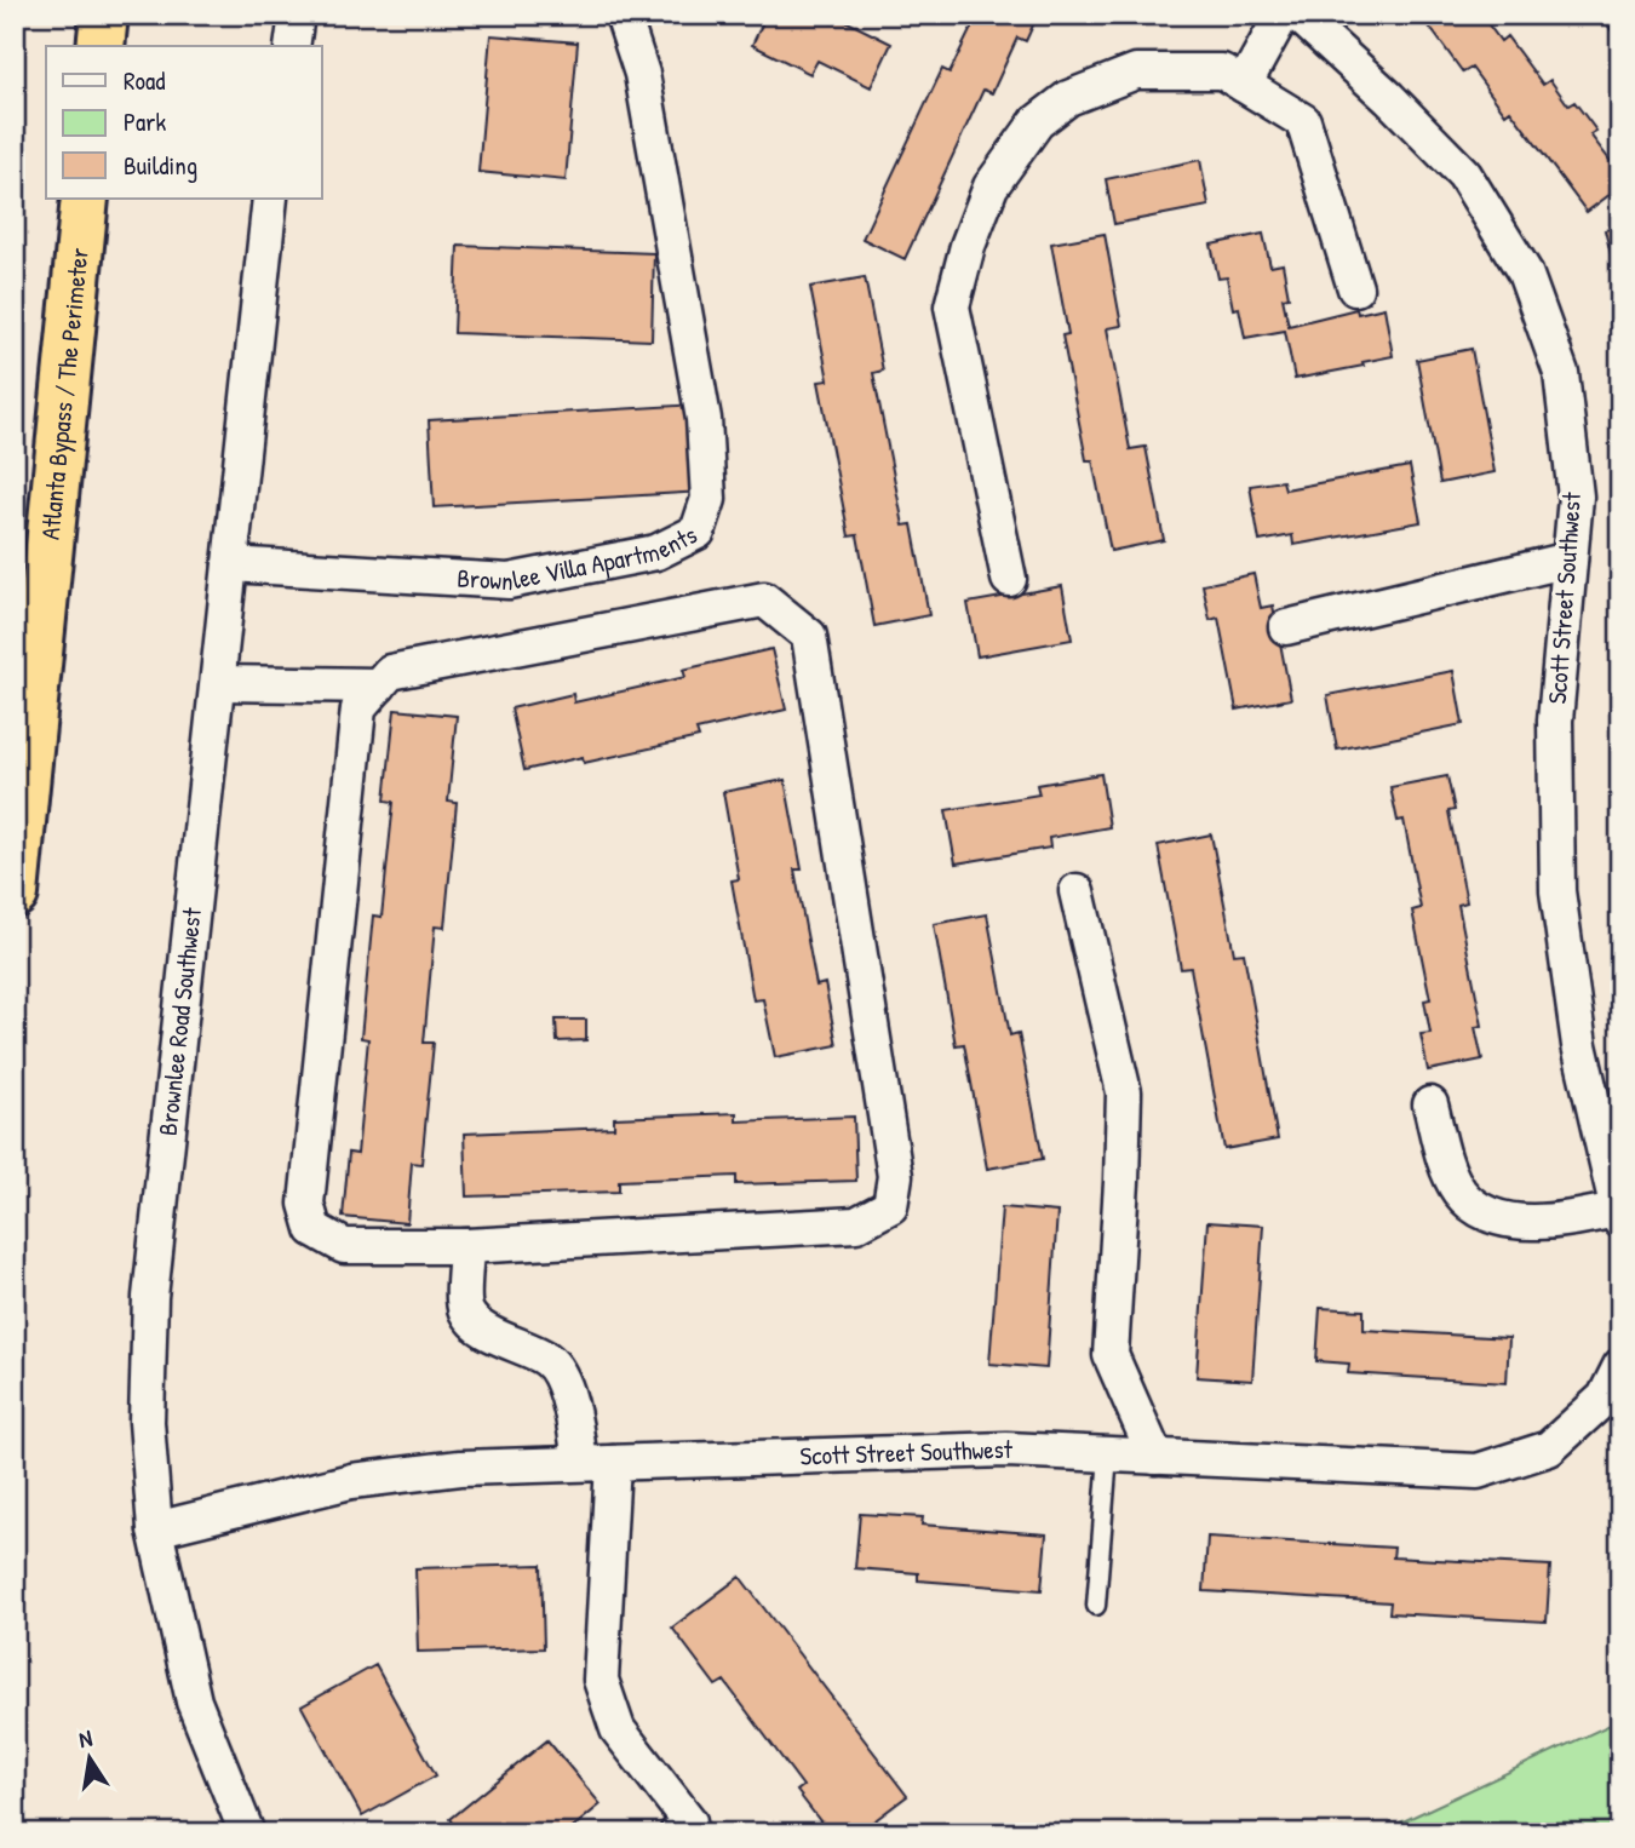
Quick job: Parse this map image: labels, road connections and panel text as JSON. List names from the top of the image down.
{
  "streets": {
    "highway": ["Atlanta Bypass / The Perimeter"],
    "street": ["Brownlee Villa Apartments", "Scott Street Southwest", "Brownlee Road Southwest"]
  },
  "crossings": [
    ["Brownlee Villa Apartments", "Brownlee Road Southwest"],
    ["Scott Street Southwest", "Brownlee Road Southwest"]
  ],
  "legend": ["Road", "Park", "Building"],
  "north": "top"
}
